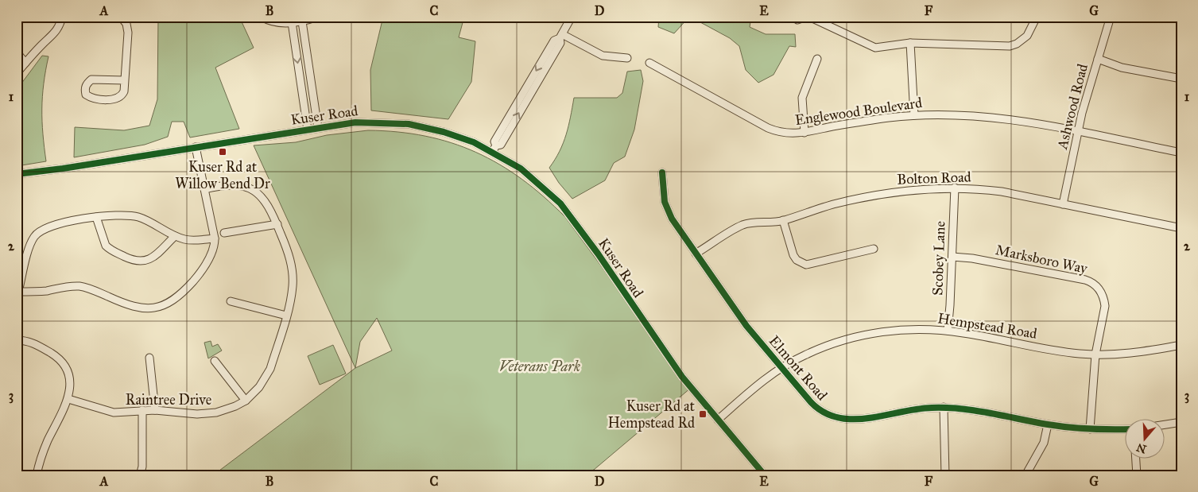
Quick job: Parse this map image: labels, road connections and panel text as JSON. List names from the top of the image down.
{
  "streets": {
    "street": [
      "Ashwood Road",
      "Englewood Boulevard",
      "Kuser Road",
      "Bolton Road",
      "Scobey Lane",
      "Marksboro Way",
      "Hempstead Road",
      "Elmont Road",
      "Raintree Drive"
    ]
  },
  "crossings": [
    ["Ashwood Road", "Englewood Boulevard"],
    ["Ashwood Road", "Bolton Road"],
    ["Kuser Road", "Hempstead Road"],
    ["Bolton Road", "Scobey Lane"],
    ["Bolton Road", "Elmont Road"],
    ["Scobey Lane", "Marksboro Way"],
    ["Scobey Lane", "Hempstead Road"],
    ["Marksboro Way", "Hempstead Road"],
    ["Marksboro Way", "Elmont Road"],
    ["Hempstead Road", "Elmont Road"]
  ],
  "parks": ["Veterans Park"],
  "places": {
    "transit": ["Kuser Rd at Willow Bend Dr", "Kuser Rd at Hempstead Rd"]
  },
  "north": "bottom",
  "grid": {
    "columns": [
      "A",
      "B",
      "C",
      "D",
      "E",
      "F",
      "G"
    ],
    "rows": ["1", "2", "3"]
  }
}
